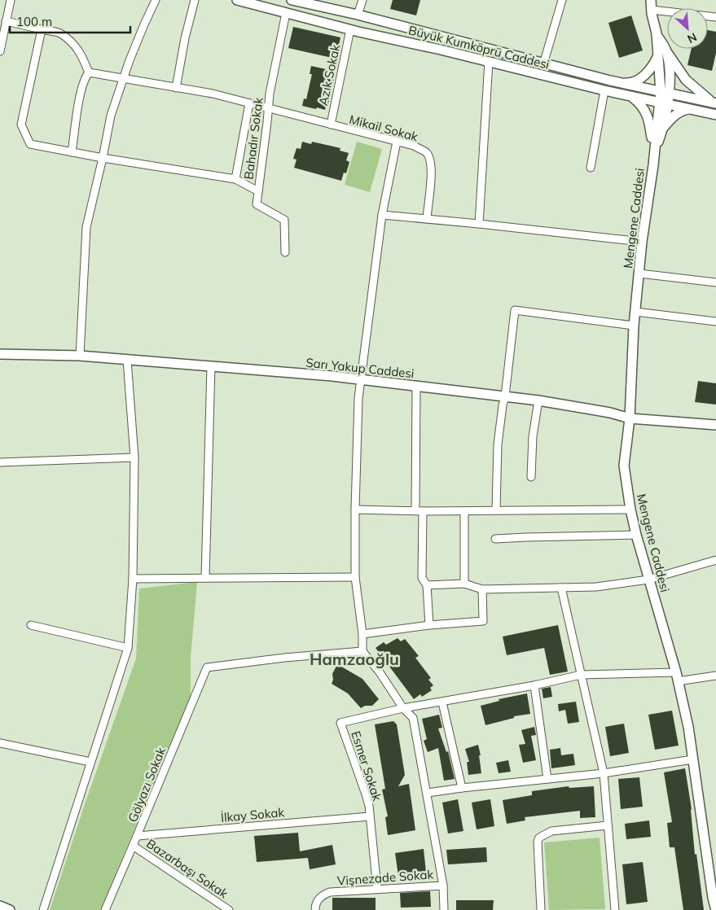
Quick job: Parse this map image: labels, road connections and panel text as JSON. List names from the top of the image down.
{
  "streets": {
    "street": [
      "Büyük Kumköprü Caddesi",
      "Azık Sokak",
      "Mikail Sokak",
      "Bahadır Sokak",
      "Mengene Caddesi",
      "Sarı Yakup Caddesi",
      "Esmer Sokak",
      "Gölyazı Sokak",
      "İlkay Sokak",
      "Bazarbaşı Sokak",
      "Vişnezade Sokak"
    ]
  },
  "crossings": [
    ["Büyük Kumköprü Caddesi", "Azık Sokak"],
    ["Büyük Kumköprü Caddesi", "Bahadır Sokak"],
    ["Azık Sokak", "Mikail Sokak"],
    ["Mikail Sokak", "Bahadır Sokak"],
    ["Mengene Caddesi", "Sarı Yakup Caddesi"],
    ["Esmer Sokak", "İlkay Sokak"],
    ["Esmer Sokak", "Vişnezade Sokak"],
    ["Gölyazı Sokak", "İlkay Sokak"],
    ["Gölyazı Sokak", "Bazarbaşı Sokak"]
  ],
  "districts": ["Hamzaoğlu"],
  "scale_bar": "100 m",
  "north": "bottom right"
}
